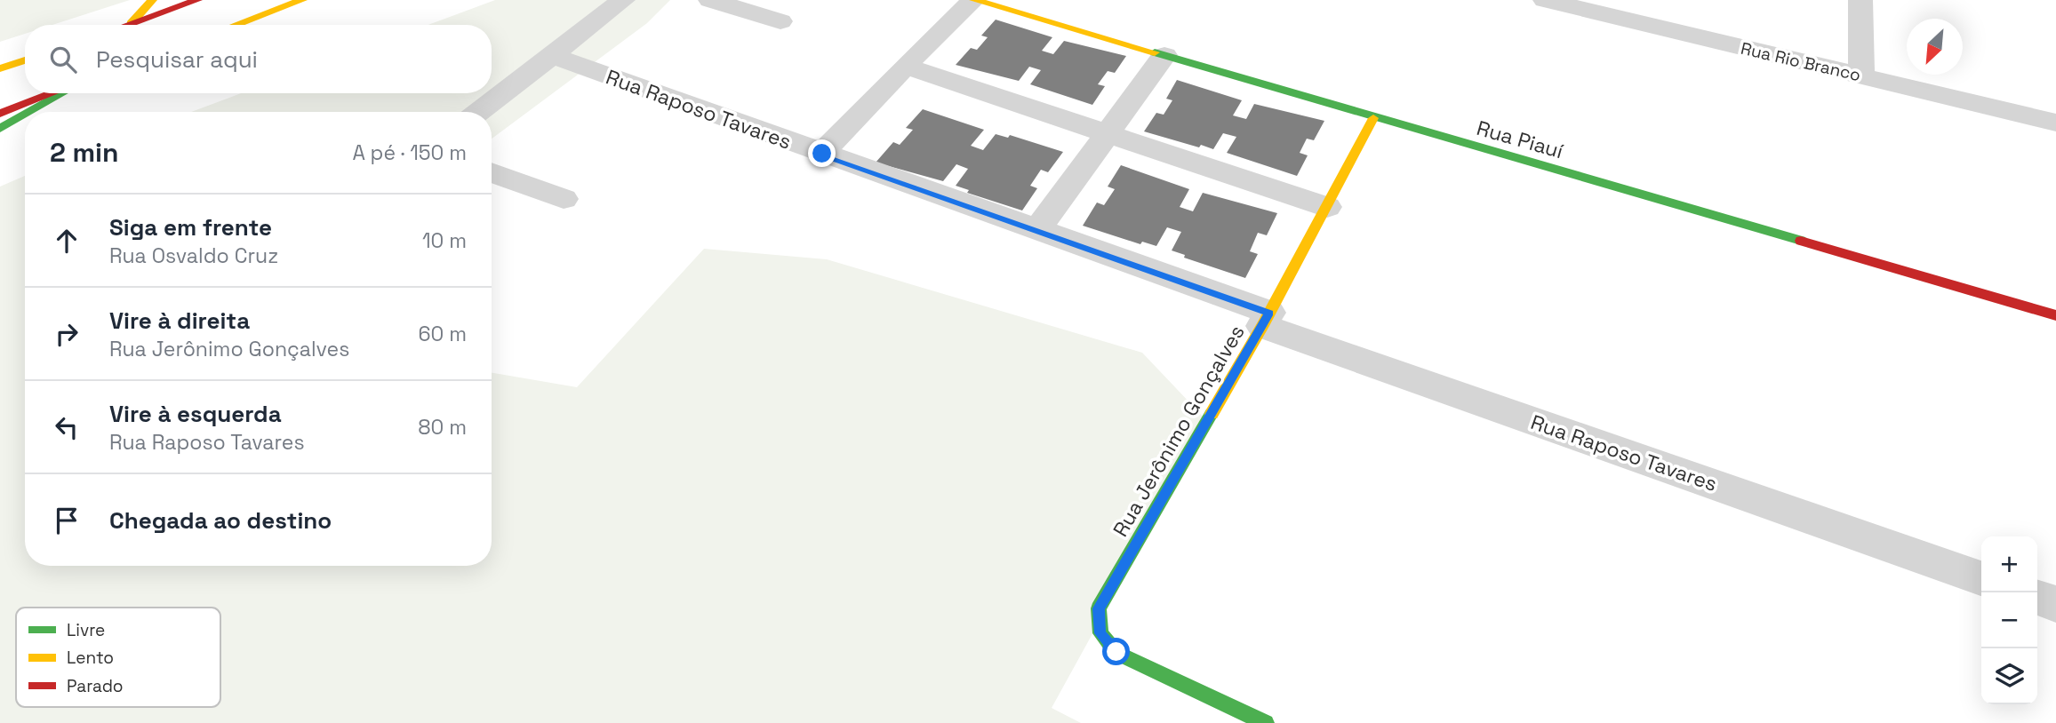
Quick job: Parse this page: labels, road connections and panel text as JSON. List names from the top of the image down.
{
  "streets": {
    "street": [
      "Rua Rio Branco",
      "Rua Raposo Tavares",
      "Rua Piauí",
      "Rua Jerônimo Gonçalves"
    ]
  },
  "crossings": [
    ["Rua Raposo Tavares", "Rua Jerônimo Gonçalves"],
    ["Rua Piauí", "Rua Jerônimo Gonçalves"]
  ],
  "legend": ["Livre", "Lento", "Parado"],
  "north": "bottom left",
  "page": {
    "search": "Pesquisar aqui",
    "heading": ["2 min", "A pé · 150 m"],
    "list": [
      ["Siga em frente", "Rua Osvaldo Cruz", "10 m"],
      ["Vire à direita", "Rua Jerônimo Gonçalves", "60 m"],
      ["Vire à esquerda", "Rua Raposo Tavares", "80 m"],
      "Chegada ao destino"
    ],
    "map_buttons": ["+", "−"]
  }
}
